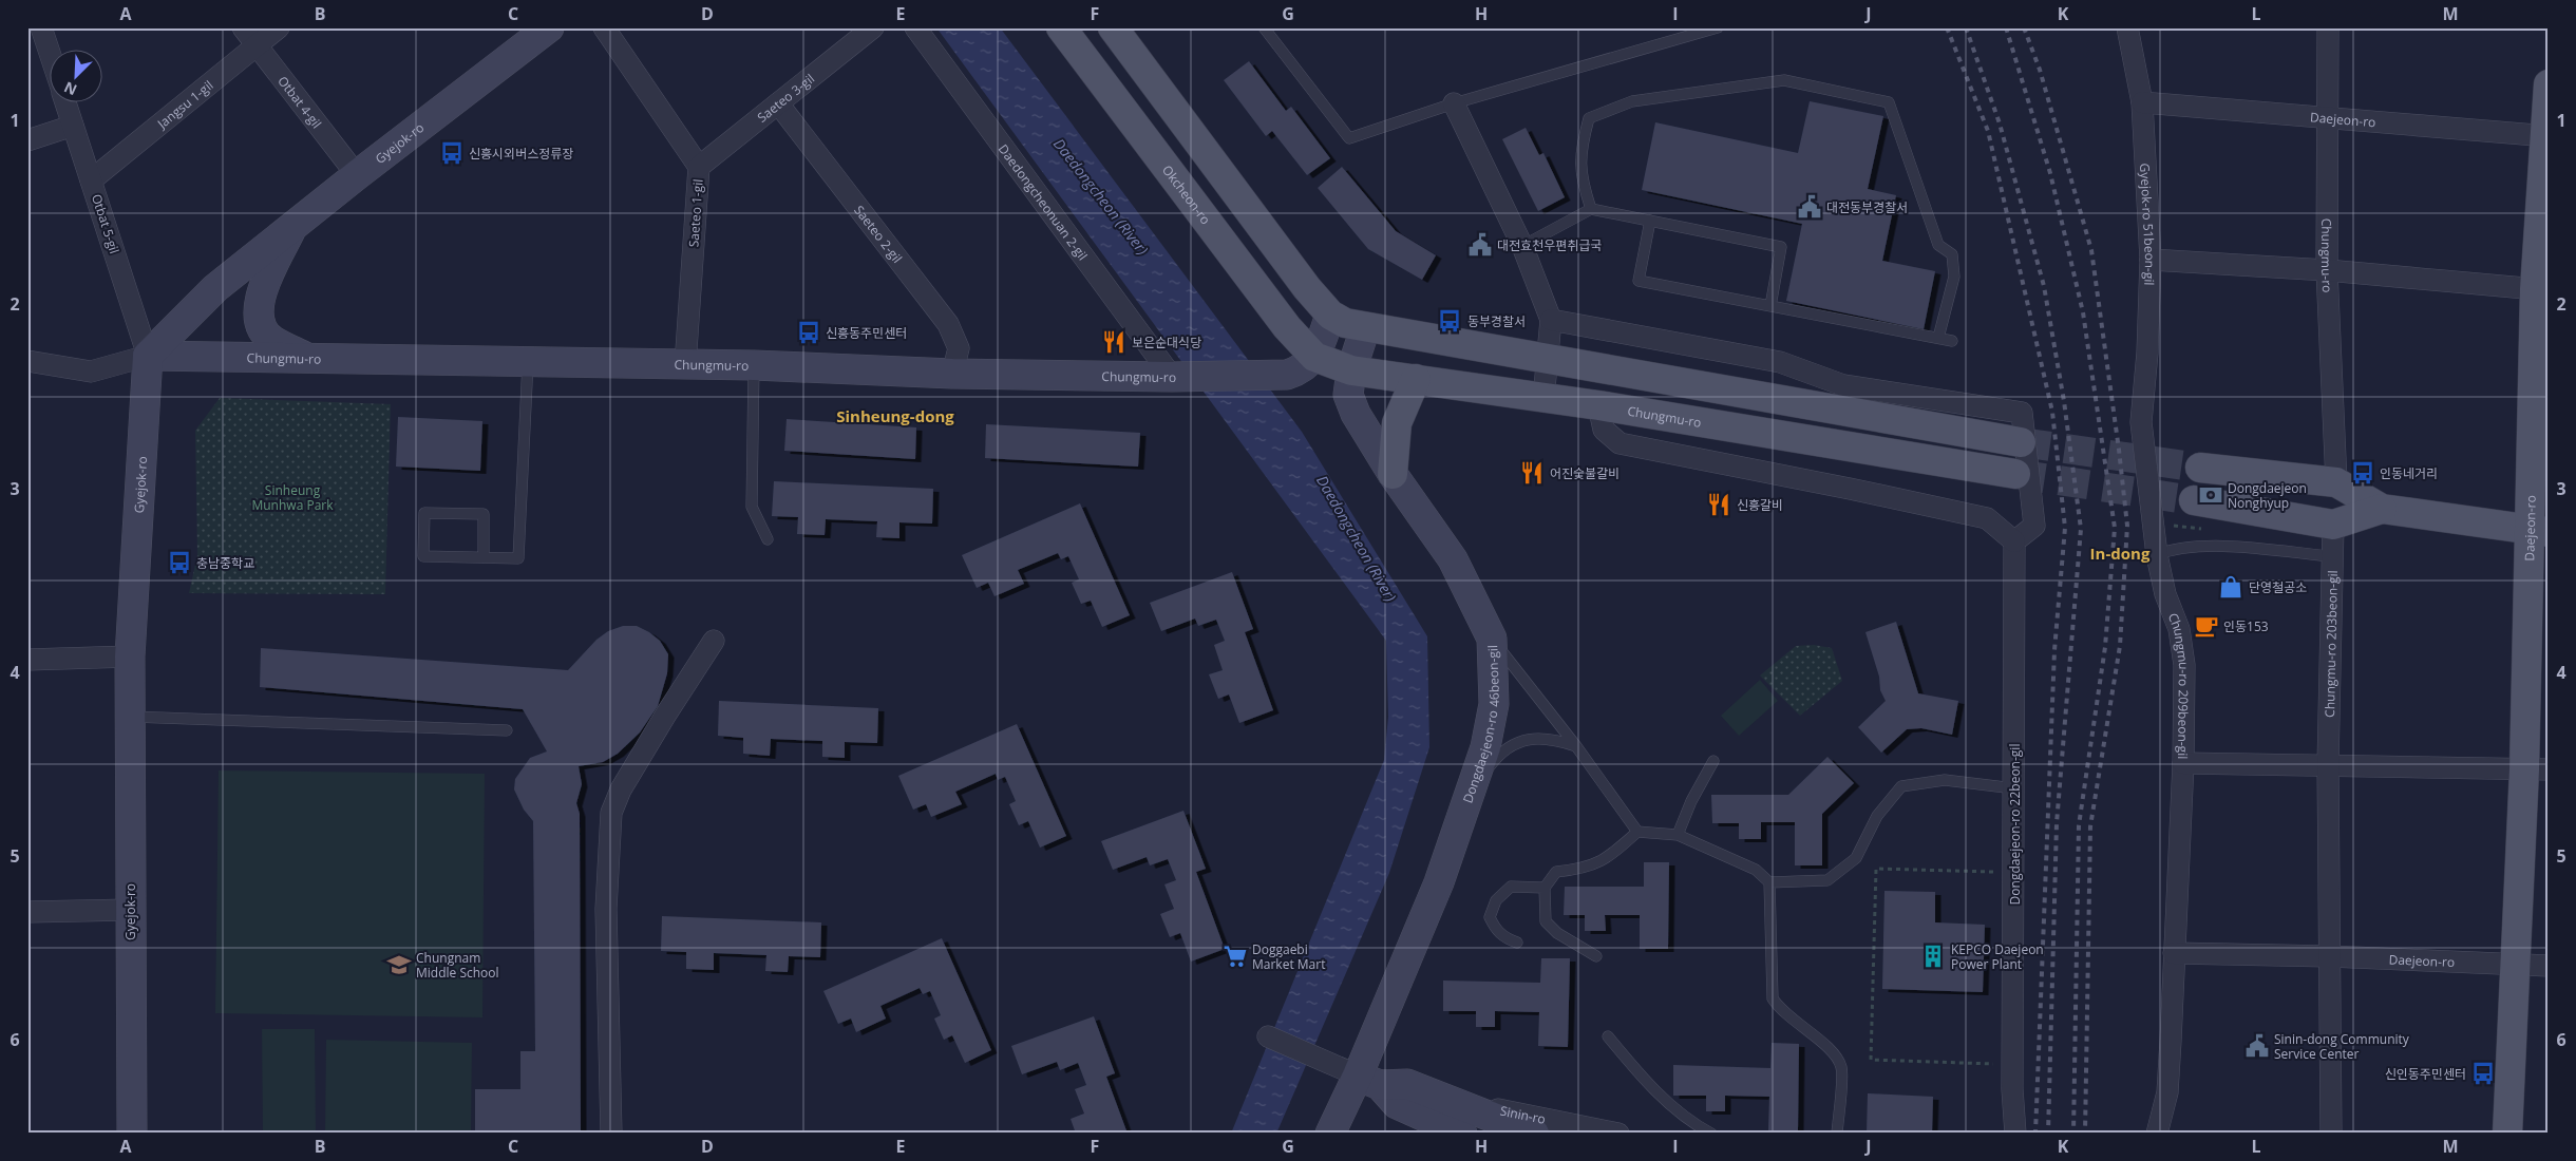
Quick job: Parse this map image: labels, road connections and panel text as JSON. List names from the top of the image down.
{
  "streets": {
    "main road": [
      "Daejeon-ro",
      "Gyejok-ro",
      "Okcheon-ro",
      "Chungmu-ro",
      "Dongdaejeon-ro 46beon-gil",
      "Sinin-ro"
    ],
    "street": [
      "Saeteo 3-gil",
      "Otbat 4-gil",
      "Jangsu 1-gil",
      "Daedongcheonuan 2-gil",
      "Saeteo 1-gil",
      "Otbat 5-gil",
      "Gyejok-ro 51beon-gil",
      "Saeteo 2-gil",
      "Chungmu-ro 203beon-gil",
      "Chungmu-ro 209beon-gil",
      "Dongdaejeon-ro 22beon-gil"
    ]
  },
  "crossings": [
    ["Saeteo 3-gil", "Saeteo 1-gil"],
    ["Saeteo 3-gil", "Saeteo 2-gil"],
    ["Otbat 4-gil", "Jangsu 1-gil"],
    ["Otbat 4-gil", "Gyejok-ro"],
    ["Jangsu 1-gil", "Otbat 5-gil"],
    ["Daejeon-ro", "Gyejok-ro 51beon-gil"],
    ["Daejeon-ro", "Chungmu-ro"],
    ["Daejeon-ro", "Chungmu-ro 203beon-gil"],
    ["Gyejok-ro", "Otbat 5-gil"],
    ["Gyejok-ro", "Chungmu-ro"],
    ["Okcheon-ro", "Chungmu-ro"],
    ["Daedongcheonuan 2-gil", "Chungmu-ro"],
    ["Saeteo 1-gil", "Chungmu-ro"],
    ["Otbat 5-gil", "Chungmu-ro"],
    ["Gyejok-ro 51beon-gil", "Chungmu-ro 209beon-gil"],
    ["Saeteo 2-gil", "Chungmu-ro"],
    ["Chungmu-ro", "Dongdaejeon-ro 46beon-gil"],
    ["Dongdaejeon-ro 46beon-gil", "Sinin-ro"]
  ],
  "districts": ["Sinheung-dong", "In-dong"],
  "water": ["Daedongcheon (River)"],
  "parks": ["Sinheung Munhwa Park"],
  "places": {
    "bus stop": [
      "신흥시외버스정류장",
      "동부경찰서",
      "신흥동주민센터",
      "인동네거리",
      "충남중학교",
      "신인동주민센터"
    ],
    "public building": ["대전동부경찰서", "대전효천우편취급국", "Sinin-dong Community Service Center"],
    "restaurant": ["보은순대식당", "어진숯불갈비", "신흥갈비"],
    "bank": ["Dongdaejeon Nonghyup"],
    "shop": ["단영철공소"],
    "cafe": ["인동153"],
    "supermarket": ["Doggaebi Market Mart"],
    "building": ["KEPCO Daejeon Power Plant"],
    "school or university": ["Chungnam Middle School"]
  },
  "north": "bottom left",
  "grid": {
    "columns": [
      "A",
      "B",
      "C",
      "D",
      "E",
      "F",
      "G",
      "H",
      "I",
      "J",
      "K",
      "L",
      "M"
    ],
    "rows": [
      "1",
      "2",
      "3",
      "4",
      "5",
      "6"
    ]
  }
}
